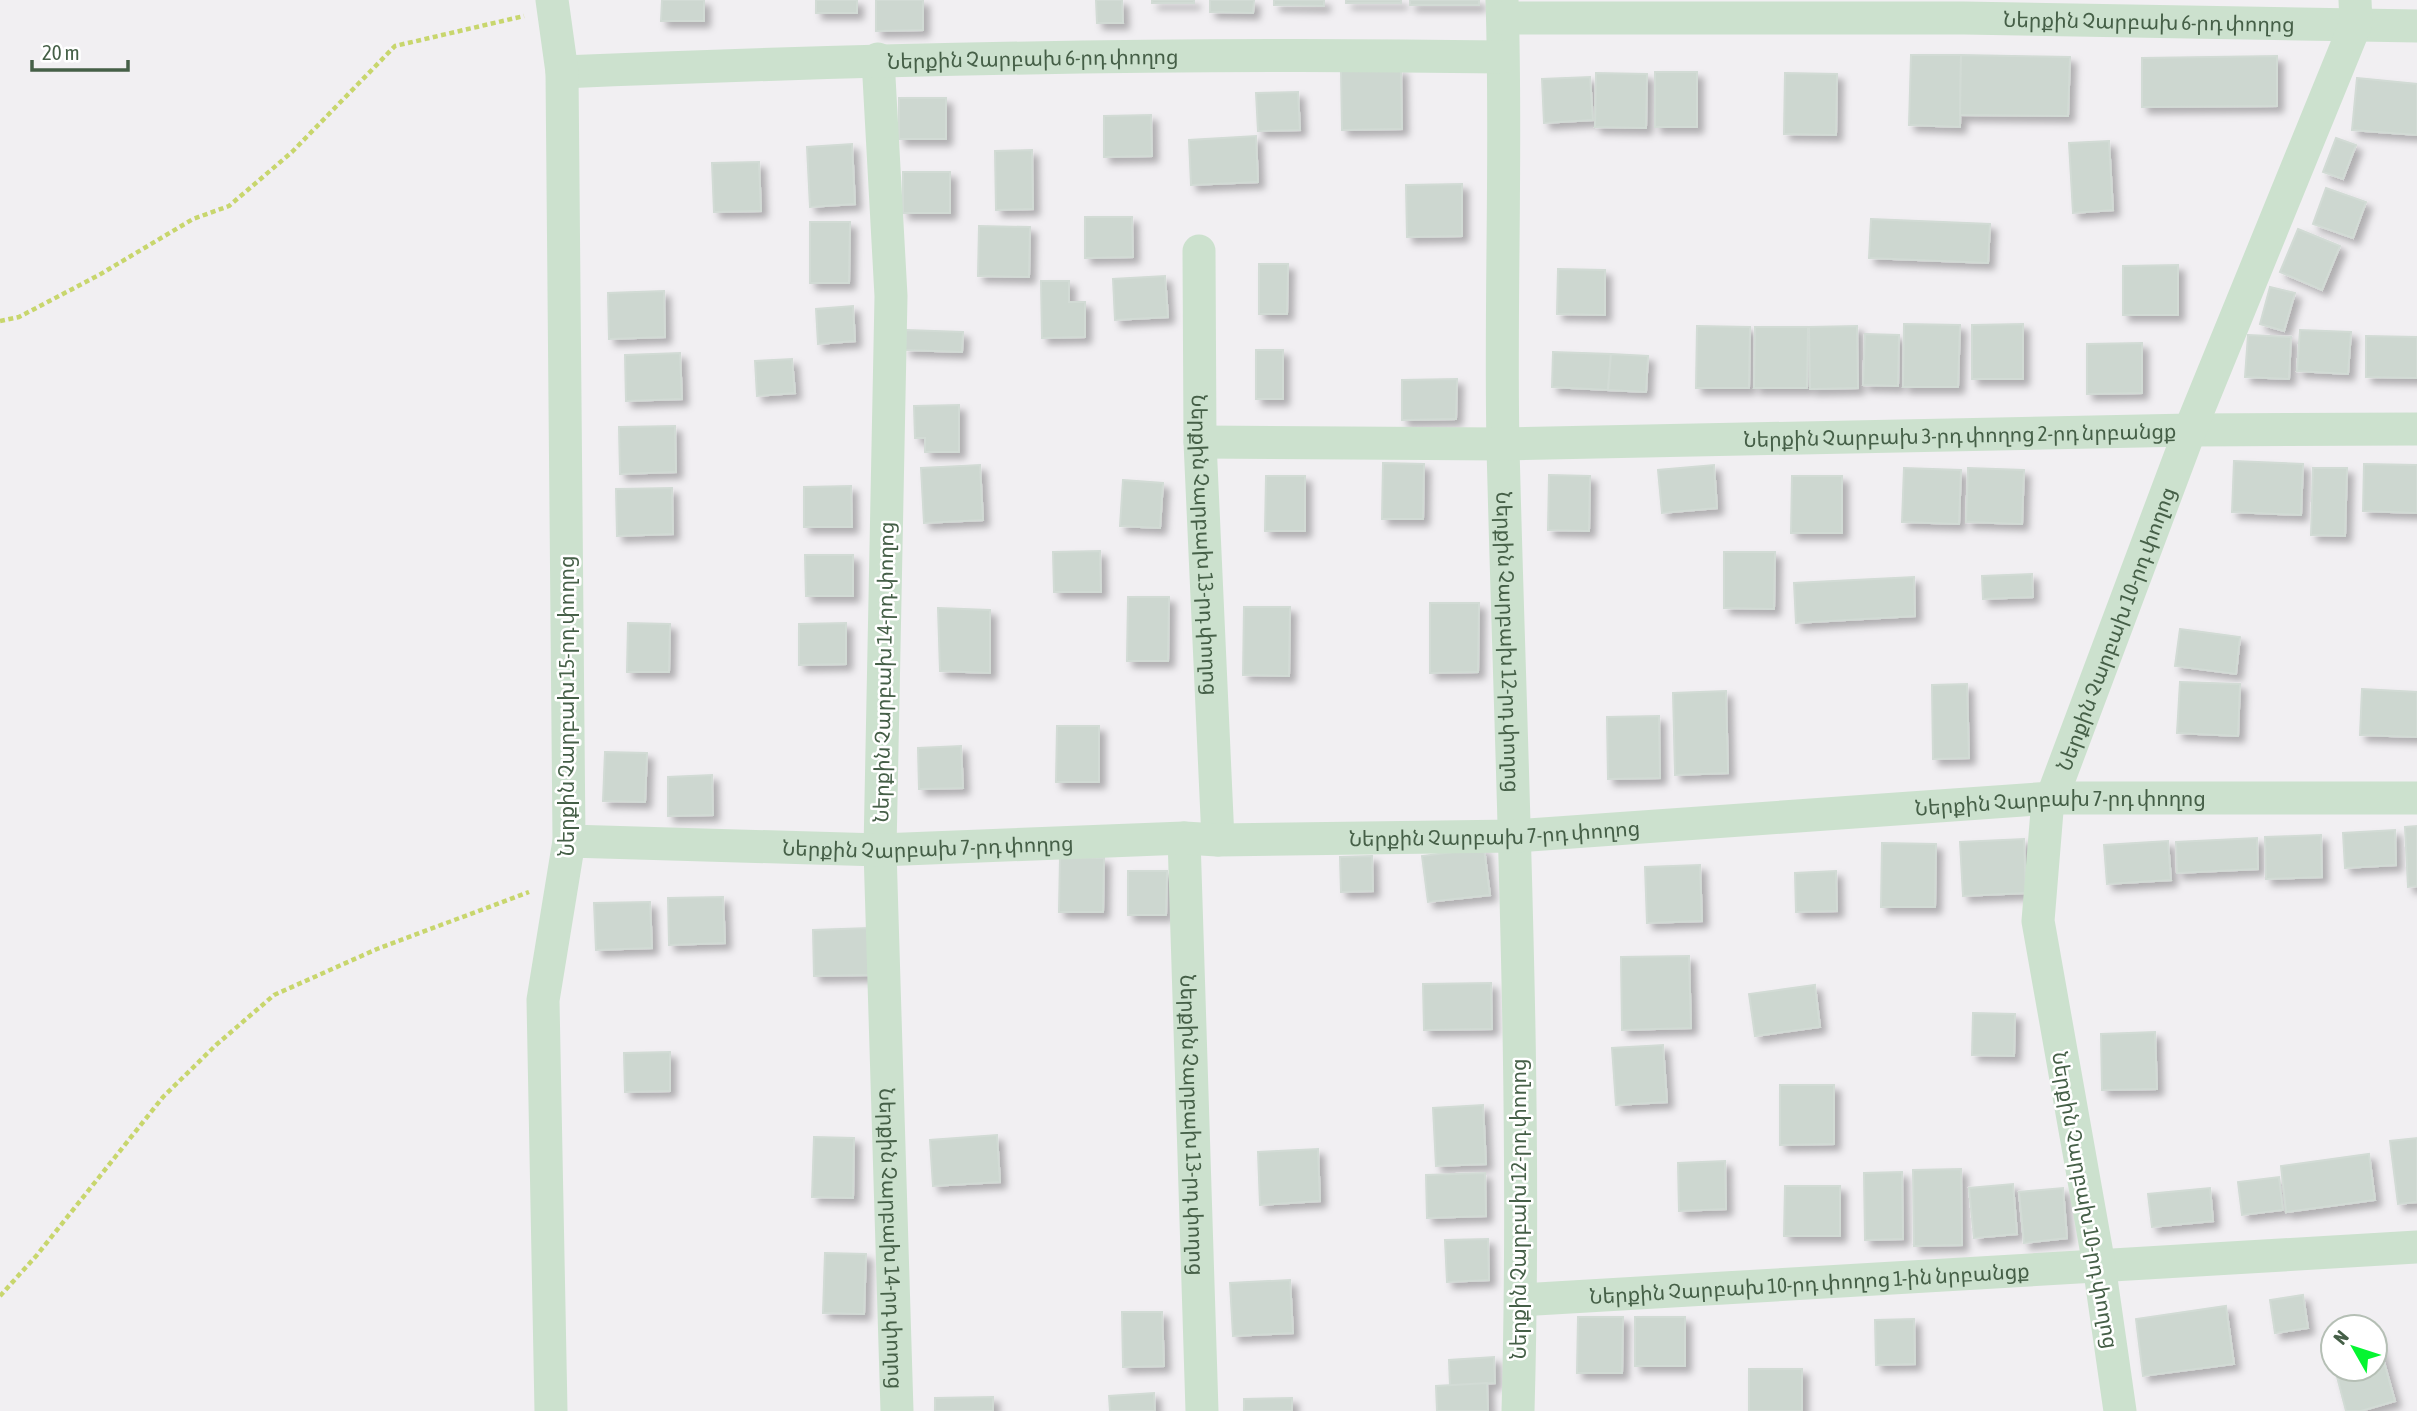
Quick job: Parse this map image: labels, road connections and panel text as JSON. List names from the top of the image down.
{
  "streets": {
    "street": [
      "Ներքին Չարբախ 6-րդ փողոց",
      "Ներքին Չարբախ 3-րդ փողոց 2-րդ նրբանցք",
      "Ներքին Չարբախ 13-րդ փողոց",
      "Ներքին Չարբախ 10-րդ փողոց",
      "Ներքին Չարբախ 12-րդ փողոց",
      "Ներքին Չարբախ 14-րդ փողոց",
      "Ներքին Չարբախ 15-րդ փողոց",
      "Ներքին Չարբախ 7-րդ փողոց",
      "Ներքին Չարբախ 10-րդ փողոց 1-ին նրբանցք"
    ]
  },
  "crossings": [
    ["Ներքին Չարբախ 6-րդ փողոց", "Ներքին Չարբախ 10-րդ փողոց"],
    ["Ներքին Չարբախ 6-րդ փողոց", "Ներքին Չարբախ 12-րդ փողոց"],
    ["Ներքին Չարբախ 6-րդ փողոց", "Ներքին Չարբախ 14-րդ փողոց"],
    ["Ներքին Չարբախ 6-րդ փողոց", "Ներքին Չարբախ 15-րդ փողոց"],
    ["Ներքին Չարբախ 3-րդ փողոց 2-րդ նրբանցք", "Ներքին Չարբախ 13-րդ փողոց"],
    ["Ներքին Չարբախ 3-րդ փողոց 2-րդ նրբանցք", "Ներքին Չարբախ 10-րդ փողոց"],
    ["Ներքին Չարբախ 3-րդ փողոց 2-րդ նրբանցք", "Ներքին Չարբախ 12-րդ փողոց"],
    ["Ներքին Չարբախ 13-րդ փողոց", "Ներքին Չարբախ 7-րդ փողոց"],
    ["Ներքին Չարբախ 10-րդ փողոց", "Ներքին Չարբախ 7-րդ փողոց"],
    ["Ներքին Չարբախ 10-րդ փողոց", "Ներքին Չարբախ 10-րդ փողոց 1-ին նրբանցք"],
    ["Ներքին Չարբախ 12-րդ փողոց", "Ներքին Չարբախ 7-րդ փողոց"],
    ["Ներքին Չարբախ 12-րդ փողոց", "Ներքին Չարբախ 10-րդ փողոց 1-ին նրբանցք"],
    ["Ներքին Չարբախ 14-րդ փողոց", "Ներքին Չարբախ 7-րդ փողոց"],
    ["Ներքին Չարբախ 15-րդ փողոց", "Ներքին Չարբախ 7-րդ փողոց"]
  ],
  "scale_bar": "20 m",
  "north": "top left"
}
